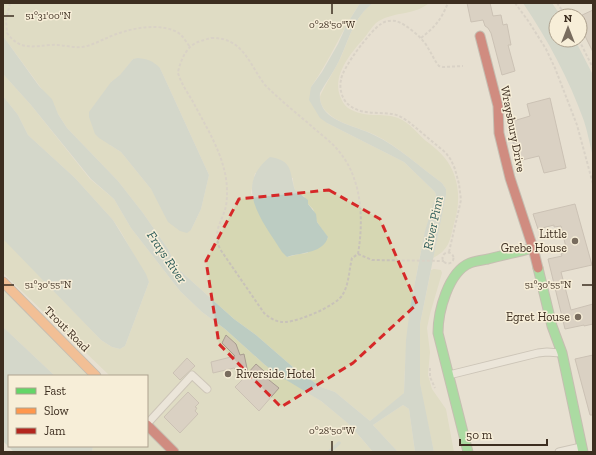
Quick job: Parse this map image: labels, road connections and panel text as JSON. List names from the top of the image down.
{
  "streets": {
    "street": ["Wraysbury Drive", "Trout Road"]
  },
  "water": ["River Pinn", "Frays River"],
  "places": ["Little Grebe House", "Egret House", "Riverside Hotel"],
  "legend": ["Fast", "Slow", "Jam"],
  "scale_bar": "50 m",
  "north": "top",
  "coordinates": ["51°31'00\"N", "0°28'50\"W", "51°30'55\"N"]
}
